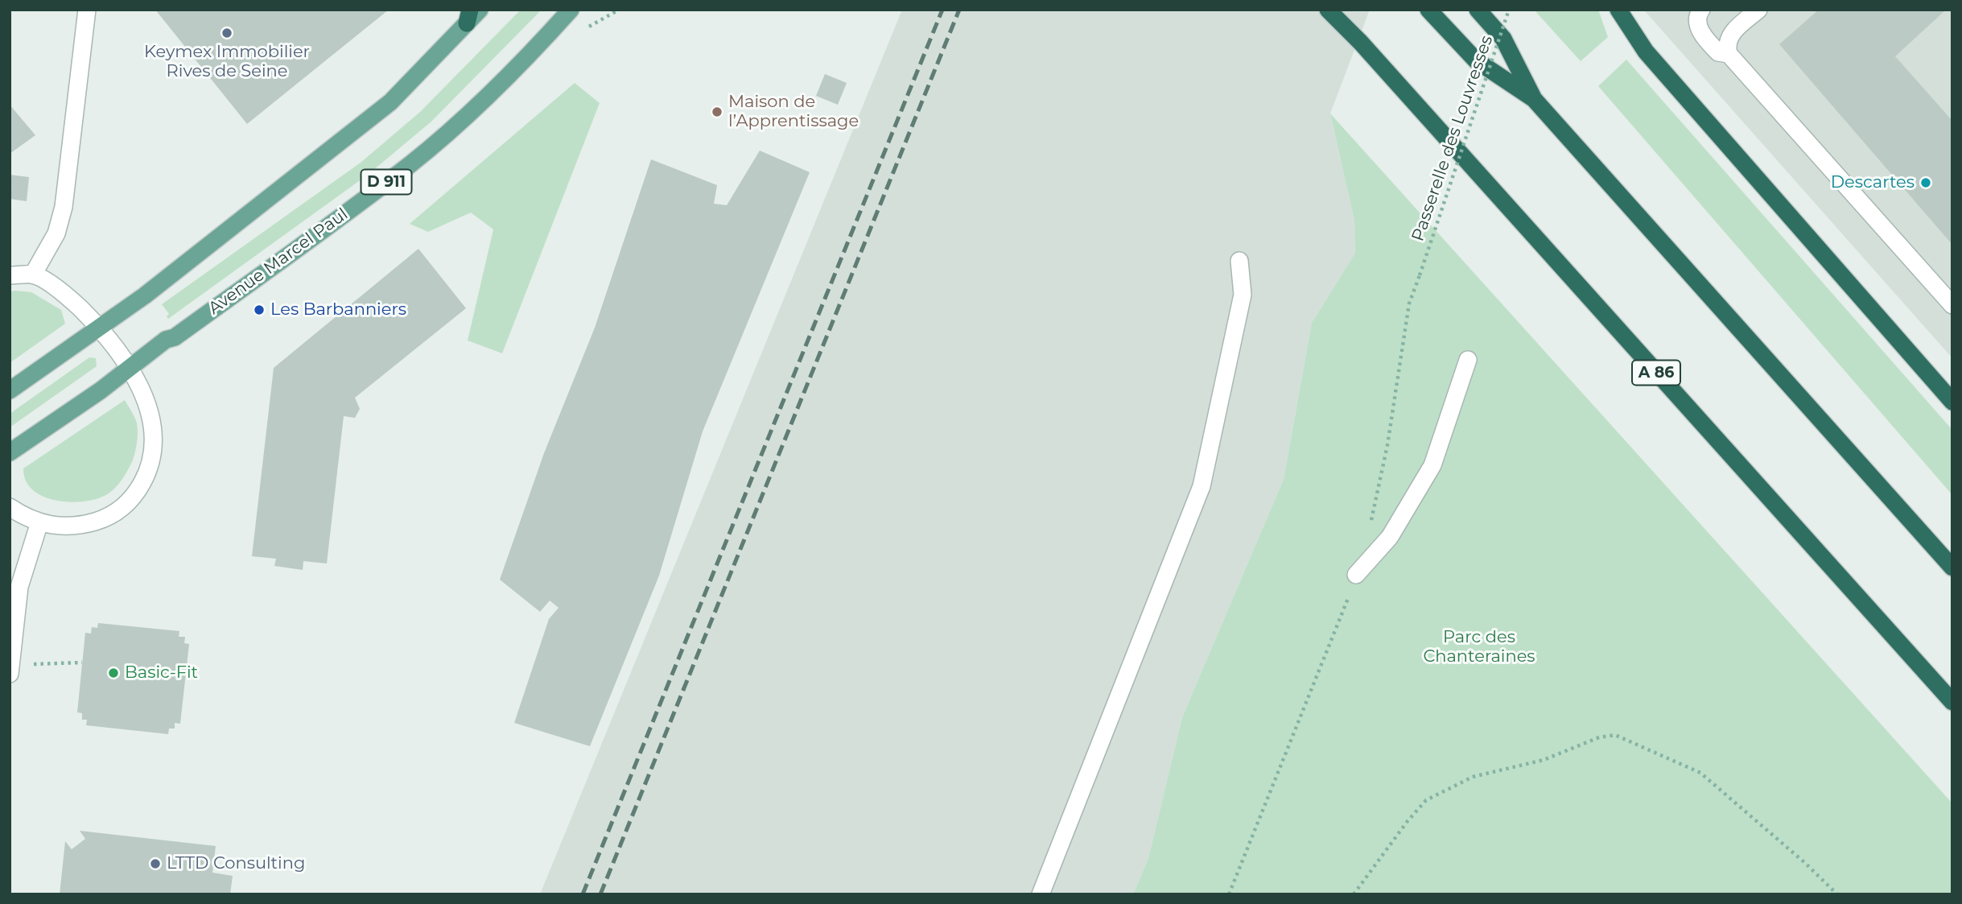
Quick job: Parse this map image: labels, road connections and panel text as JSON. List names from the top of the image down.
{
  "streets": {
    "highway": ["A 86"],
    "main road": ["D 911", "Avenue Marcel Paul"],
    "path": ["Passerelle des Louvresses"]
  },
  "parks": ["Parc des Chanteraines"],
  "places": [
    "Keymex Immobilier Rives de Seine",
    "Maison de l’Apprentissage",
    "Descartes",
    "Les Barbanniers",
    "Basic-Fit",
    "LTTD Consulting"
  ]
}
